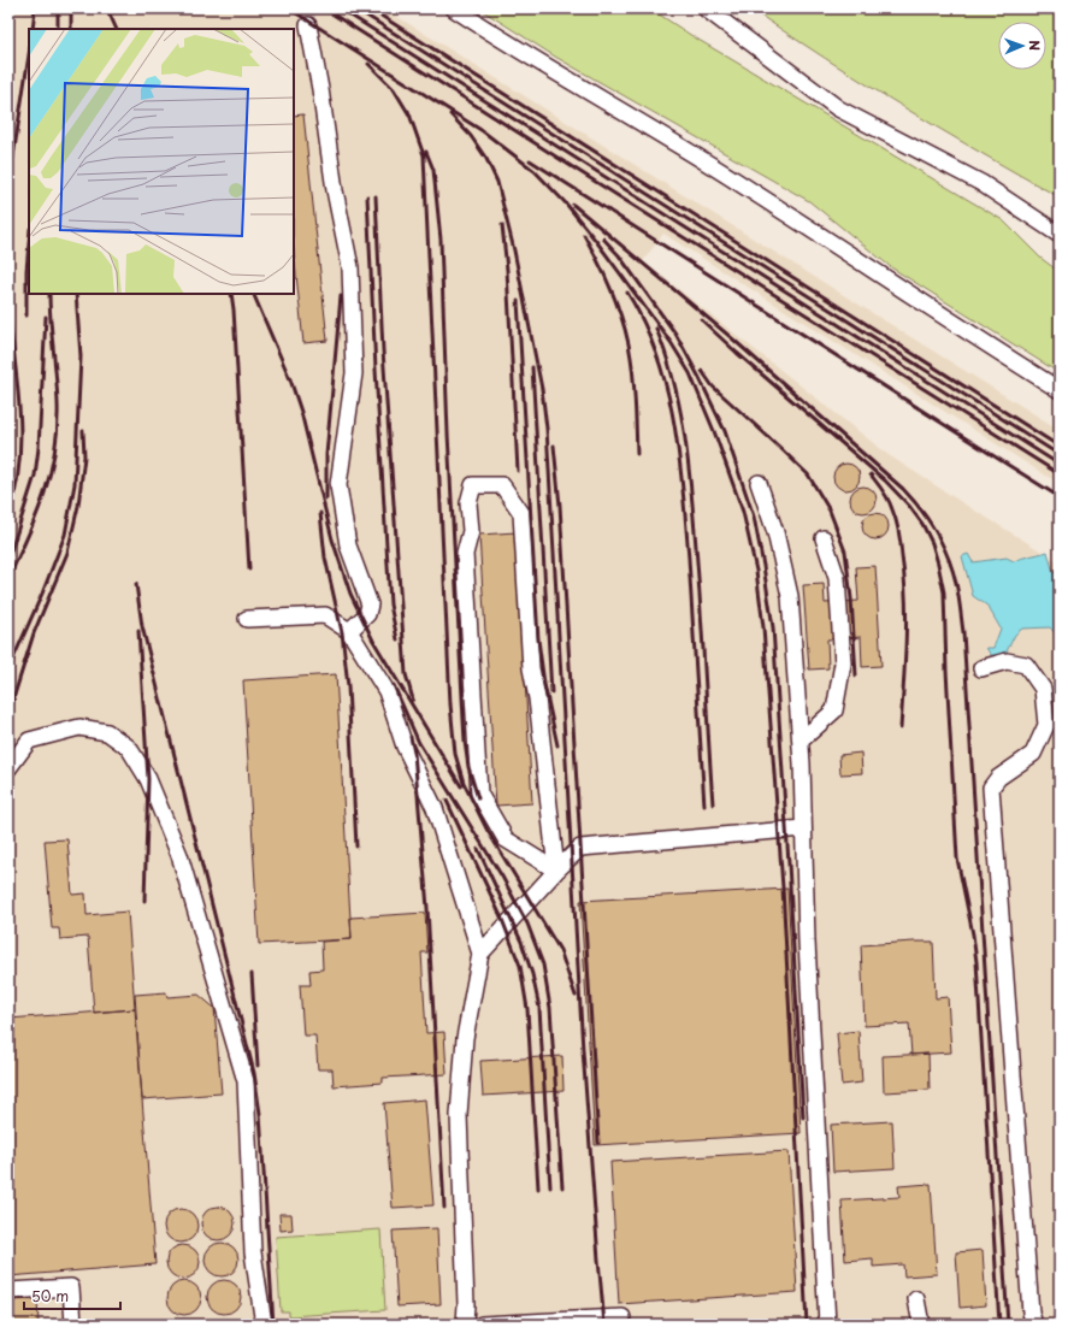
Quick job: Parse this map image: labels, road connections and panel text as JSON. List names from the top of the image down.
{
  "scale_bar": "50 m",
  "north": "right"
}
